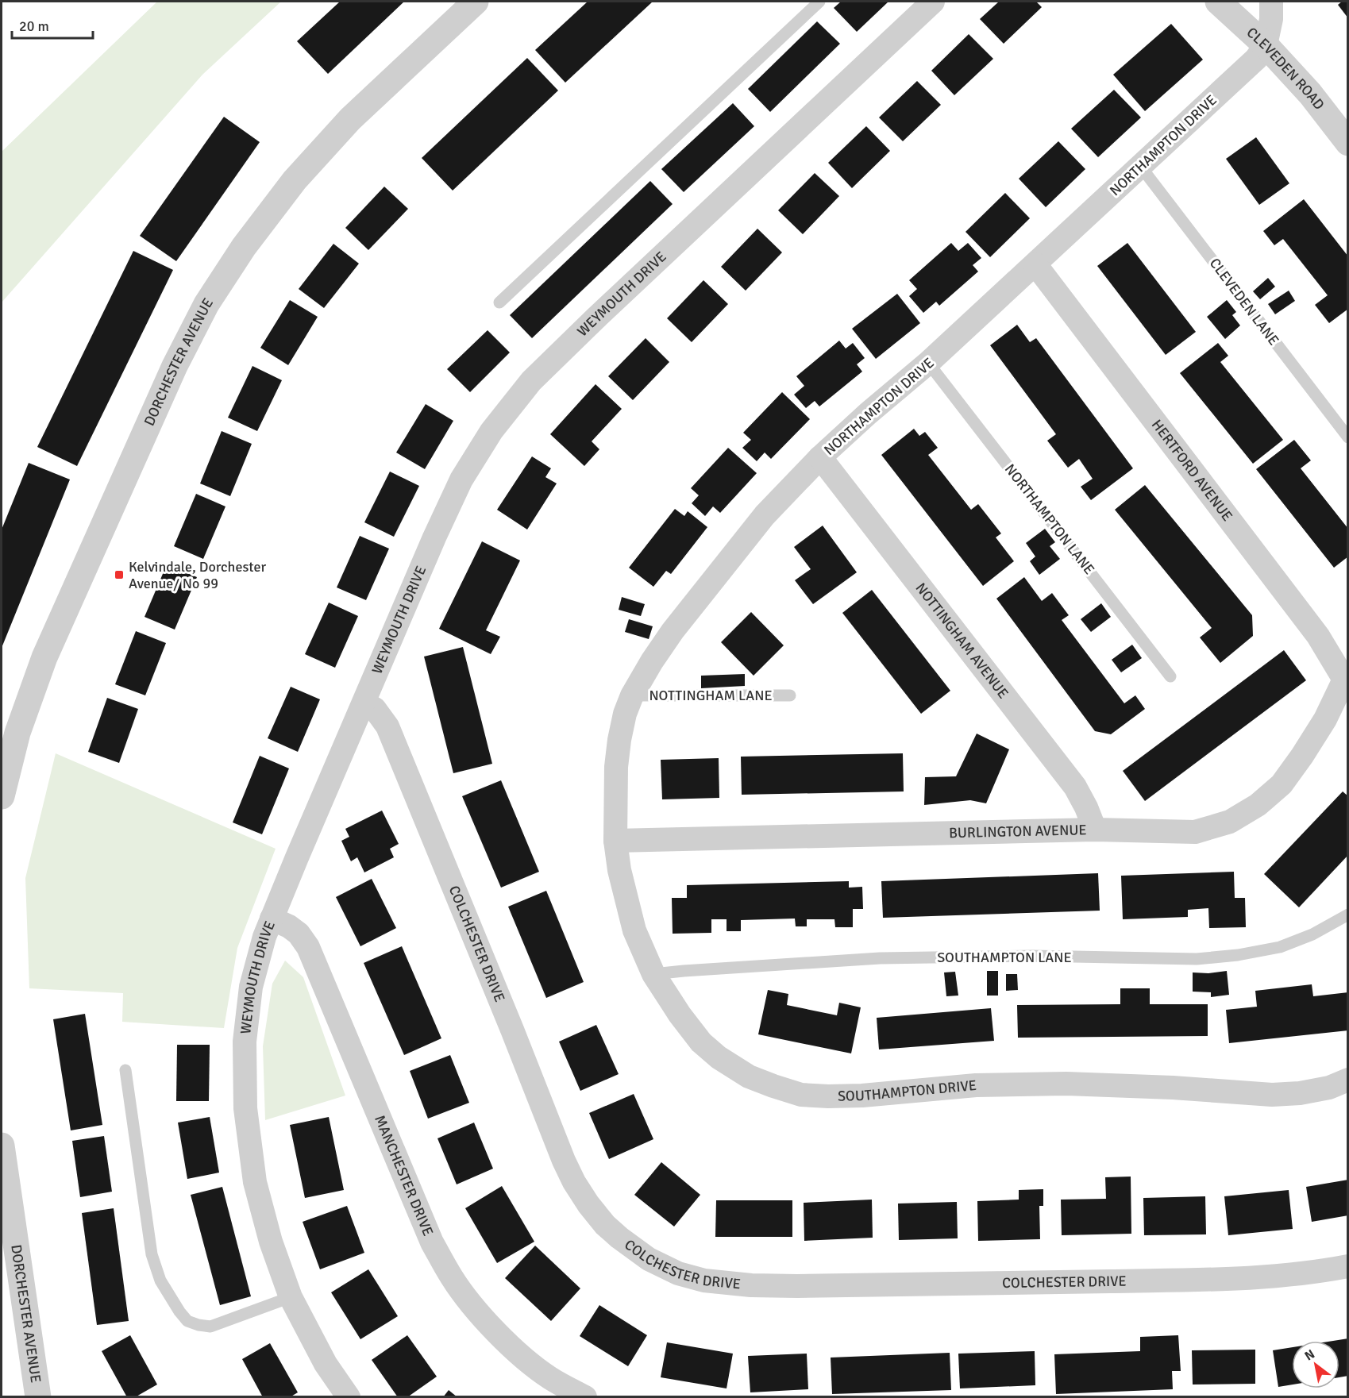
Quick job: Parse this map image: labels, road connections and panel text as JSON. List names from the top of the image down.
{
  "streets": {
    "street": [
      "CLEVEDEN ROAD",
      "NORTHAMPTON DRIVE",
      "WEYMOUTH DRIVE",
      "DORCHESTER AVENUE",
      "HERTFORD AVENUE",
      "NOTTINGHAM AVENUE",
      "BURLINGTON AVENUE",
      "COLCHESTER DRIVE",
      "SOUTHAMPTON DRIVE",
      "MANCHESTER DRIVE"
    ],
    "lane": [
      "CLEVEDEN LANE",
      "NORTHAMPTON LANE",
      "NOTTINGHAM LANE",
      "SOUTHAMPTON LANE"
    ]
  },
  "crossings": [
    ["CLEVEDEN ROAD", "NORTHAMPTON DRIVE"],
    ["NORTHAMPTON DRIVE", "CLEVEDEN LANE"],
    ["NORTHAMPTON DRIVE", "HERTFORD AVENUE"],
    ["NORTHAMPTON DRIVE", "NORTHAMPTON LANE"],
    ["NORTHAMPTON DRIVE", "NOTTINGHAM AVENUE"],
    ["NORTHAMPTON DRIVE", "NOTTINGHAM LANE"],
    ["NORTHAMPTON DRIVE", "BURLINGTON AVENUE"],
    ["NORTHAMPTON DRIVE", "SOUTHAMPTON DRIVE"],
    ["WEYMOUTH DRIVE", "COLCHESTER DRIVE"],
    ["WEYMOUTH DRIVE", "MANCHESTER DRIVE"],
    ["HERTFORD AVENUE", "BURLINGTON AVENUE"],
    ["NOTTINGHAM AVENUE", "BURLINGTON AVENUE"],
    ["BURLINGTON AVENUE", "SOUTHAMPTON DRIVE"],
    ["SOUTHAMPTON LANE", "SOUTHAMPTON DRIVE"]
  ],
  "places": {
    "transit": ["Kelvindale, Dorchester Avenue/ No 99"]
  },
  "scale_bar": "20 m",
  "north": "top left"
}
